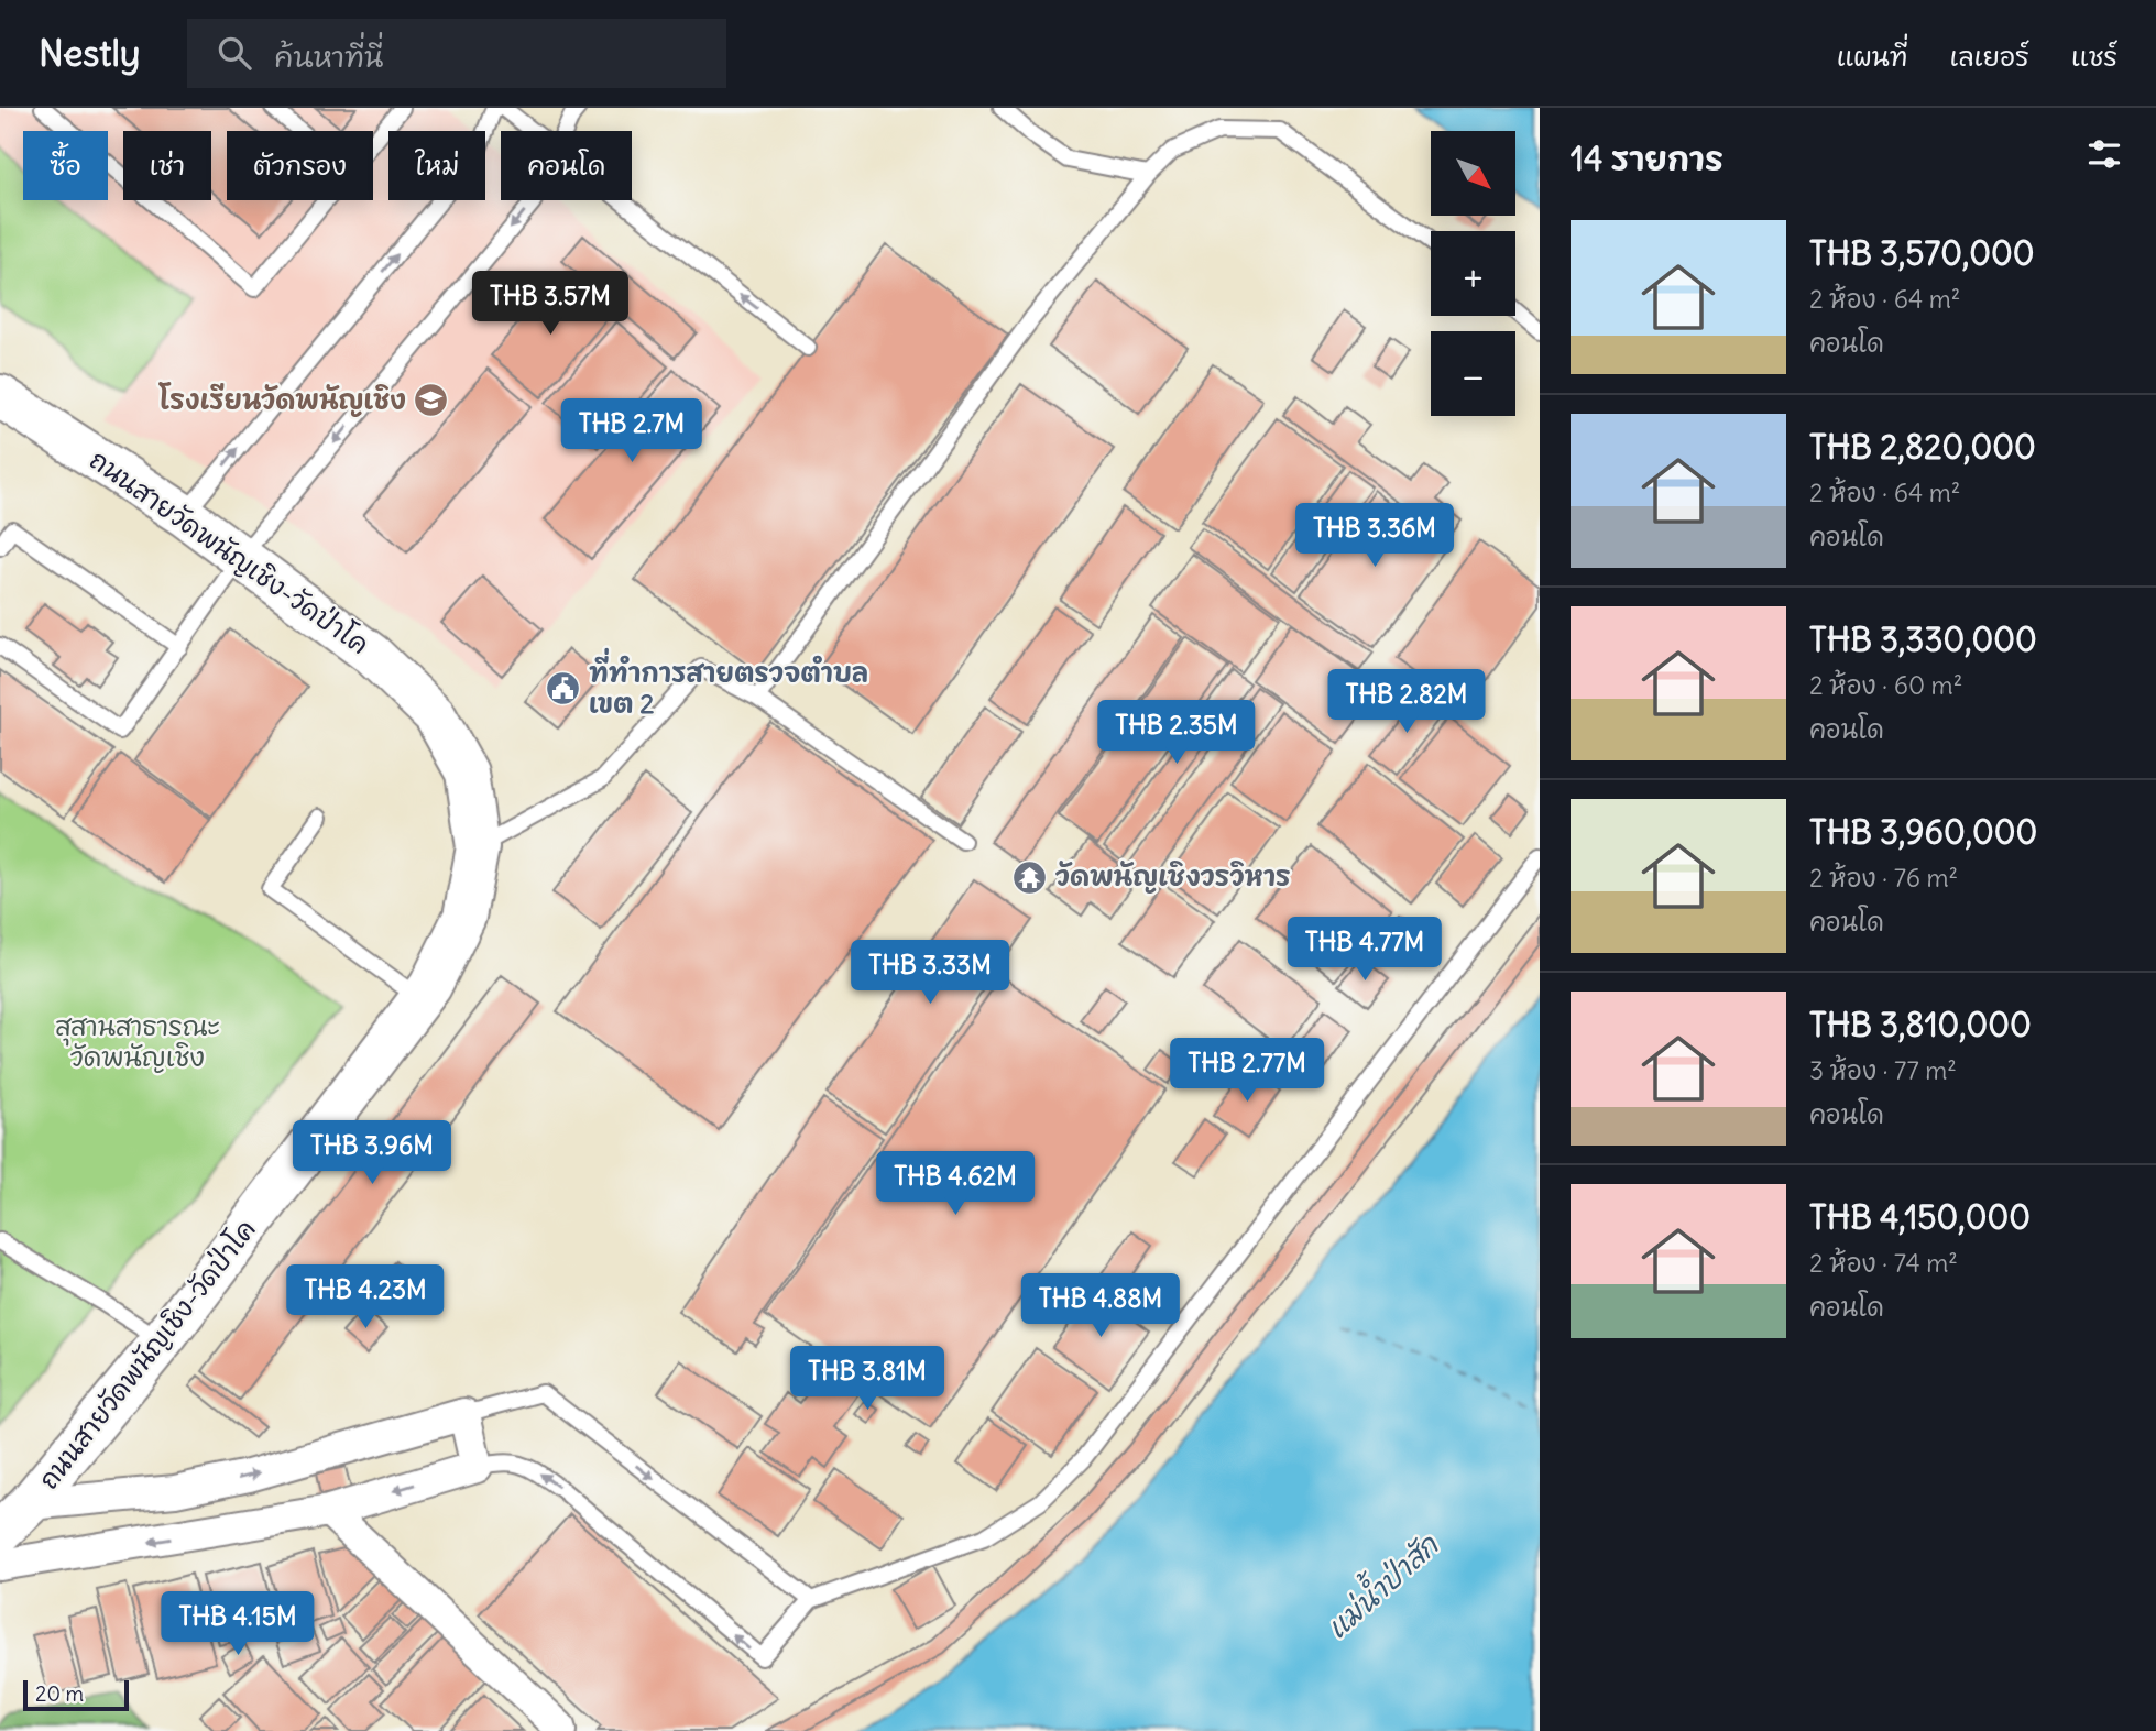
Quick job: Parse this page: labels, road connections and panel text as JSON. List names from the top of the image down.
{
  "streets": {
    "main road": ["ถนนสายวัดพนัญเชิง-วัดป่าโค"]
  },
  "water": ["แม่น้ำป่าสัก"],
  "parks": ["สุสานสาธารณะ วัดพนัญเชิง"],
  "places": {
    "school or university": ["โรงเรียนวัดพนัญเชิง"],
    "public building": ["ที่ทำการสายตรวจตำบล เขต 2"],
    "temple": ["วัดพนัญเชิงวรวิหาร"]
  },
  "scale_bar": "20 m",
  "north": "bottom right",
  "page": {
    "header": "Nestly",
    "search": "ค้นหาที่นี่",
    "nav": ["แผนที่", "เลเยอร์", "แชร์"],
    "heading": "14 รายการ",
    "map_buttons": ["+", "−"],
    "chip": [
      "ซื้อ",
      "เช่า",
      "ตัวกรอง",
      "ใหม่",
      "คอนโด"
    ],
    "list": [
      {
        "name": "THB 3,570,000",
        "note": "2 ห้อง · 64 m² · คอนโด"
      },
      {
        "name": "THB 2,820,000",
        "note": "2 ห้อง · 64 m² · คอนโด"
      },
      {
        "name": "THB 3,330,000",
        "note": "2 ห้อง · 60 m² · คอนโด"
      },
      {
        "name": "THB 3,960,000",
        "note": "2 ห้อง · 76 m² · คอนโด"
      },
      {
        "name": "THB 3,810,000",
        "note": "3 ห้อง · 77 m² · คอนโด"
      },
      {
        "name": "THB 4,150,000",
        "note": "2 ห้อง · 74 m² · คอนโด"
      }
    ],
    "price": [
      "THB 3.57M",
      "THB 2.7M",
      "THB 3.36M",
      "THB 2.82M",
      "THB 2.35M",
      "THB 4.77M",
      "THB 3.33M",
      "THB 2.77M",
      "THB 3.96M",
      "THB 4.62M",
      "THB 4.23M",
      "THB 4.88M",
      "THB 3.81M",
      "THB 4.15M"
    ],
    "scale": "20 m"
  }
}
